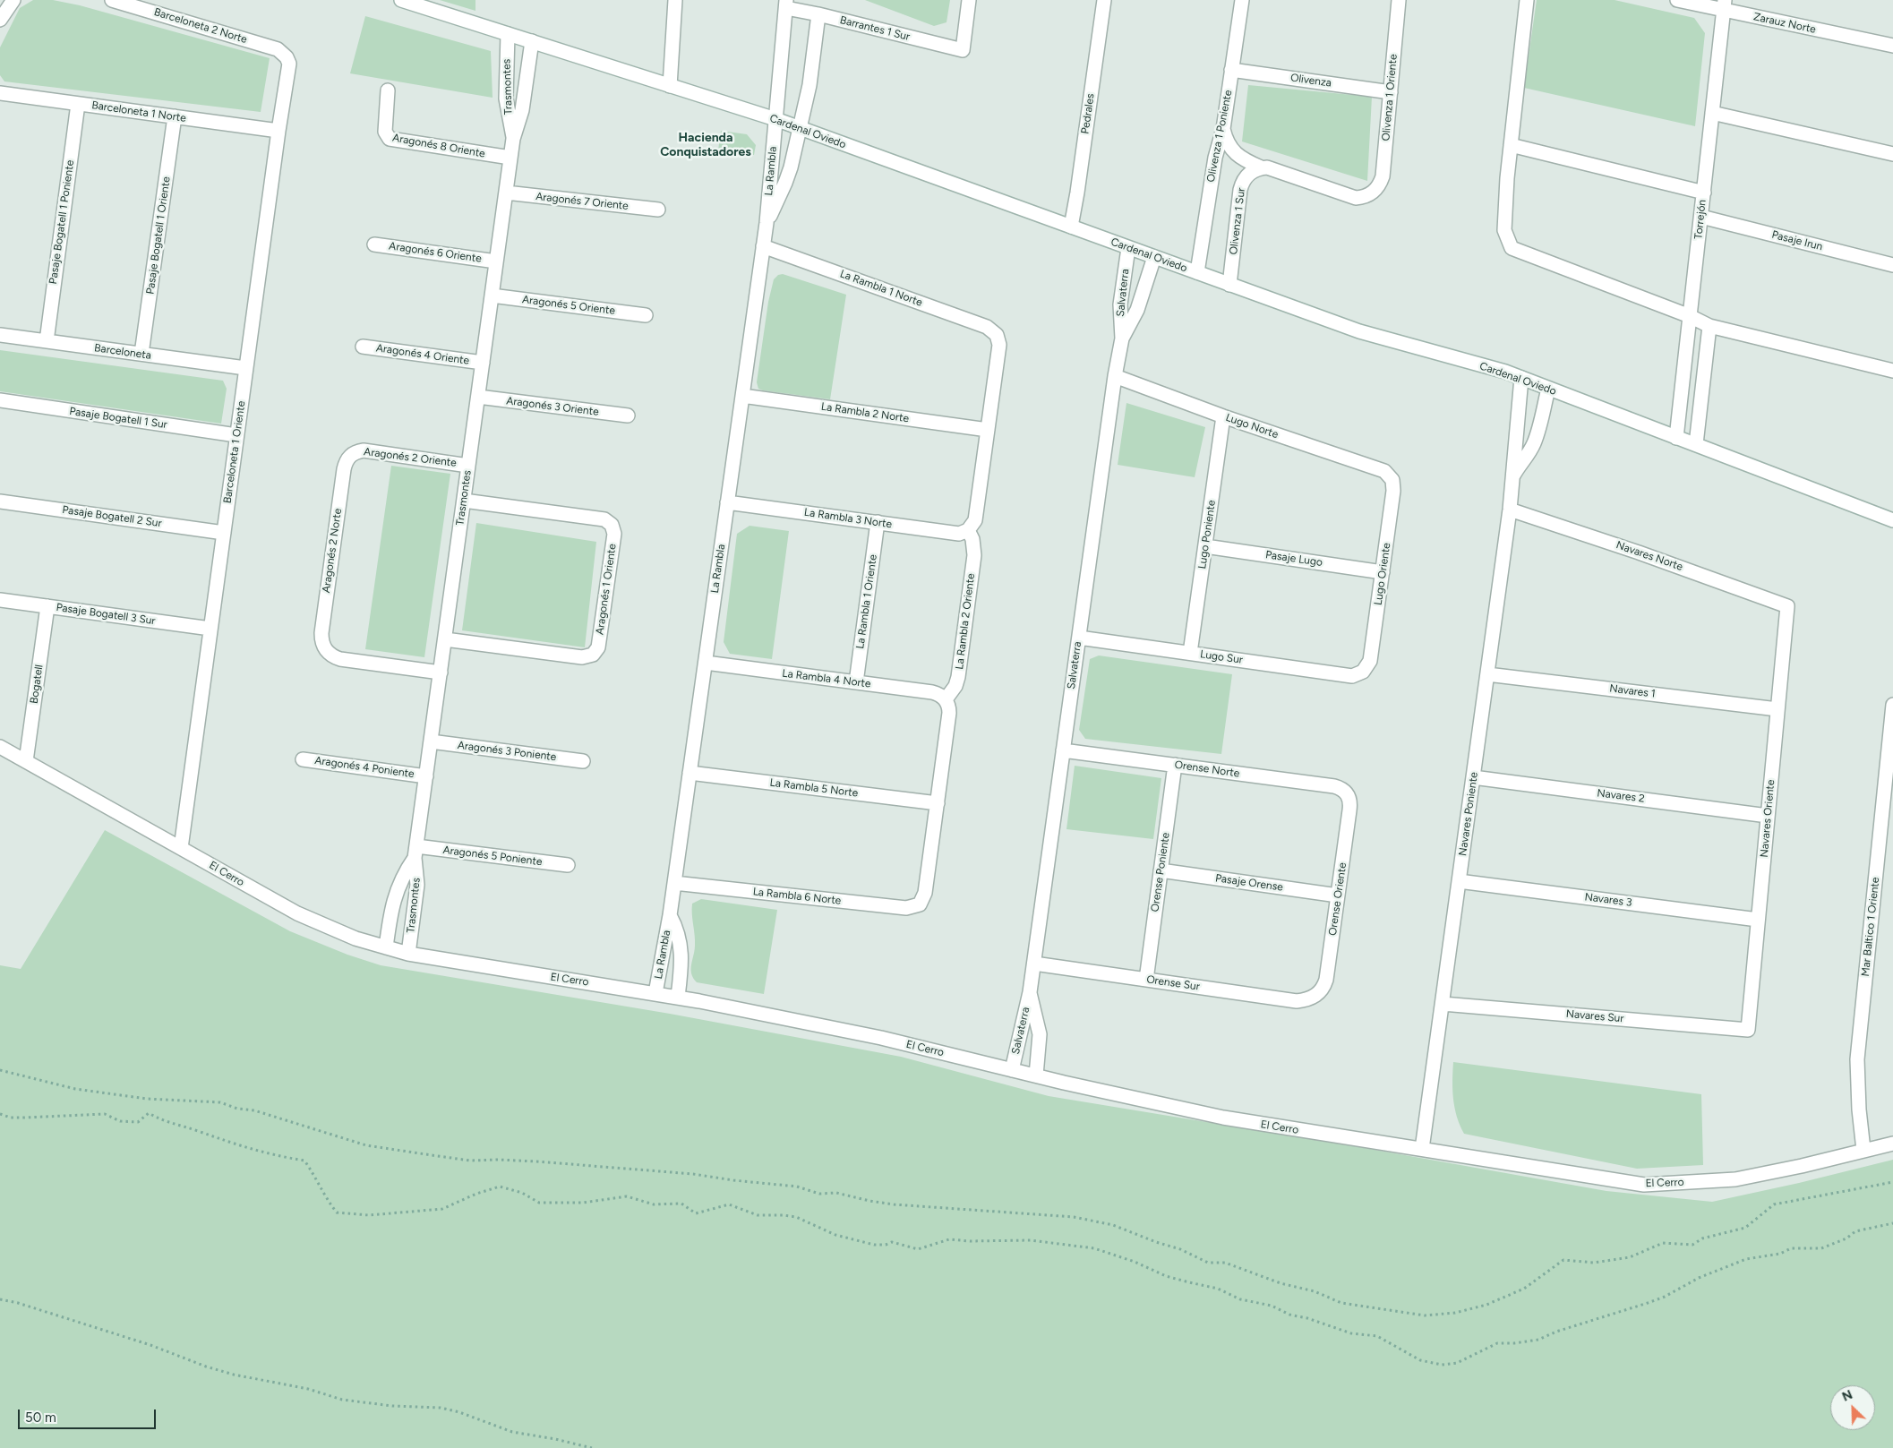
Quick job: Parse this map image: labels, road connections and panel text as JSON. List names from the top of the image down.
{
  "streets": {
    "street": [
      "Zarauz Norte",
      "Barceloneta 2 Norte",
      "Barrantes 1 Sur",
      "Olivenza",
      "Trasmontes",
      "Olivenza 1 Oriente",
      "Barceloneta 1 Norte",
      "Pedrales",
      "Cardenal Oviedo",
      "Olivenza 1 Poniente",
      "Aragonés 8 Oriente",
      "La Rambla",
      "Aragonés 7 Oriente",
      "Torrejón",
      "Olivenza 1 Sur",
      "Pasaje Bogatell 1 Poniente",
      "Pasaje Bogatell 1 Oriente",
      "Pasaje Irun",
      "Aragonés 6 Oriente",
      "La Rambla 1 Norte",
      "Salvaterra",
      "Aragonés 5 Oriente",
      "Barceloneta",
      "Aragonés 4 Oriente",
      "Aragonés 3 Oriente",
      "La Rambla 2 Norte",
      "Pasaje Bogatell 1 Sur",
      "Lugo Norte",
      "Barceloneta 1 Oriente",
      "Aragonés 2 Oriente",
      "Pasaje Bogatell 2 Sur",
      "La Rambla 3 Norte",
      "Lugo Poniente",
      "Aragonés 2 Norte",
      "Navares Norte",
      "Pasaje Lugo",
      "Lugo Oriente",
      "Aragonés 1 Oriente",
      "La Rambla 1 Oriente",
      "Pasaje Bogatell 3 Sur",
      "La Rambla 2 Oriente",
      "Lugo Sur",
      "La Rambla 4 Norte",
      "Bogatell",
      "Navares 1",
      "Aragonés 3 Poniente",
      "Aragonés 4 Poniente",
      "Orense Norte",
      "La Rambla 5 Norte",
      "Navares 2",
      "Navares Poniente",
      "Navares Oriente",
      "Aragonés 5 Poniente",
      "Orense Poniente",
      "El Cerro",
      "Pasaje Orense",
      "La Rambla 6 Norte",
      "Orense Oriente",
      "Navares 3",
      "Mar Baltico 1 Oriente",
      "Orense Sur",
      "Navares Sur"
    ]
  },
  "crossings": [
    ["Zarauz Norte", "Torrejón"],
    ["Barceloneta 2 Norte", "Barceloneta 1 Oriente"],
    ["Barrantes 1 Sur", "La Rambla"],
    ["Olivenza", "Olivenza 1 Oriente"],
    ["Olivenza", "Olivenza 1 Poniente"],
    ["Trasmontes", "Cardenal Oviedo"],
    ["Trasmontes", "Aragonés 8 Oriente"],
    ["Trasmontes", "Aragonés 7 Oriente"],
    ["Trasmontes", "Aragonés 6 Oriente"],
    ["Trasmontes", "Aragonés 5 Oriente"],
    ["Trasmontes", "Aragonés 4 Oriente"],
    ["Trasmontes", "Aragonés 3 Oriente"],
    ["Trasmontes", "Aragonés 2 Oriente"],
    ["Trasmontes", "Aragonés 2 Norte"],
    ["Trasmontes", "Aragonés 1 Oriente"],
    ["Trasmontes", "Aragonés 3 Poniente"],
    ["Trasmontes", "Aragonés 4 Poniente"],
    ["Trasmontes", "Aragonés 5 Poniente"],
    ["Trasmontes", "El Cerro"],
    ["Olivenza 1 Oriente", "Olivenza 1 Sur"],
    ["Barceloneta 1 Norte", "Pasaje Bogatell 1 Poniente"],
    ["Barceloneta 1 Norte", "Pasaje Bogatell 1 Oriente"],
    ["Barceloneta 1 Norte", "Barceloneta 1 Oriente"],
    ["Pedrales", "Cardenal Oviedo"],
    ["Cardenal Oviedo", "Olivenza 1 Poniente"],
    ["Cardenal Oviedo", "La Rambla"],
    ["Cardenal Oviedo", "Torrejón"],
    ["Cardenal Oviedo", "Olivenza 1 Sur"],
    ["Cardenal Oviedo", "Salvaterra"],
    ["Cardenal Oviedo", "Navares Poniente"],
    ["La Rambla", "La Rambla 1 Norte"],
    ["La Rambla", "La Rambla 2 Norte"],
    ["La Rambla", "La Rambla 3 Norte"],
    ["La Rambla", "La Rambla 4 Norte"],
    ["La Rambla", "La Rambla 5 Norte"],
    ["La Rambla", "El Cerro"],
    ["La Rambla", "La Rambla 6 Norte"],
    ["Torrejón", "Pasaje Irun"],
    ["Pasaje Bogatell 1 Poniente", "Barceloneta"],
    ["Pasaje Bogatell 1 Oriente", "Barceloneta"],
    ["La Rambla 1 Norte", "La Rambla 2 Norte"],
    ["Salvaterra", "Lugo Norte"],
    ["Salvaterra", "Lugo Sur"],
    ["Salvaterra", "Orense Norte"],
    ["Salvaterra", "El Cerro"],
    ["Salvaterra", "Orense Sur"],
    ["Barceloneta", "Barceloneta 1 Oriente"],
    ["Pasaje Bogatell 1 Sur", "Barceloneta 1 Oriente"],
    ["Lugo Norte", "Lugo Poniente"],
    ["Lugo Norte", "Lugo Oriente"],
    ["Barceloneta 1 Oriente", "Pasaje Bogatell 2 Sur"],
    ["Barceloneta 1 Oriente", "Pasaje Bogatell 3 Sur"],
    ["Barceloneta 1 Oriente", "El Cerro"],
    ["Aragonés 2 Oriente", "Aragonés 2 Norte"],
    ["La Rambla 3 Norte", "La Rambla 1 Oriente"],
    ["La Rambla 3 Norte", "La Rambla 2 Oriente"],
    ["Lugo Poniente", "Pasaje Lugo"],
    ["Lugo Poniente", "Lugo Sur"],
    ["Navares Norte", "Navares Poniente"],
    ["Navares Norte", "Navares Oriente"],
    ["Pasaje Lugo", "Lugo Oriente"],
    ["Lugo Oriente", "Lugo Sur"],
    ["La Rambla 1 Oriente", "La Rambla 4 Norte"],
    ["Pasaje Bogatell 3 Sur", "Bogatell"],
    ["La Rambla 2 Oriente", "La Rambla 4 Norte"],
    ["Bogatell", "El Cerro"],
    ["Navares 1", "Navares Poniente"],
    ["Navares 1", "Navares Oriente"],
    ["Orense Norte", "Orense Poniente"],
    ["Orense Norte", "Orense Oriente"],
    ["La Rambla 5 Norte", "La Rambla 6 Norte"],
    ["Navares 2", "Navares Poniente"],
    ["Navares 2", "Navares Oriente"],
    ["Navares Poniente", "El Cerro"],
    ["Navares Poniente", "Navares 3"],
    ["Navares Poniente", "Navares Sur"],
    ["Navares Oriente", "Navares 3"],
    ["Navares Oriente", "Navares Sur"],
    ["Orense Poniente", "Pasaje Orense"],
    ["Orense Poniente", "Orense Sur"],
    ["El Cerro", "Mar Baltico 1 Oriente"],
    ["Pasaje Orense", "Orense Oriente"],
    ["Orense Oriente", "Orense Sur"]
  ],
  "districts": ["Hacienda Conquistadores"],
  "scale_bar": "50 m",
  "north": "top left"
}
